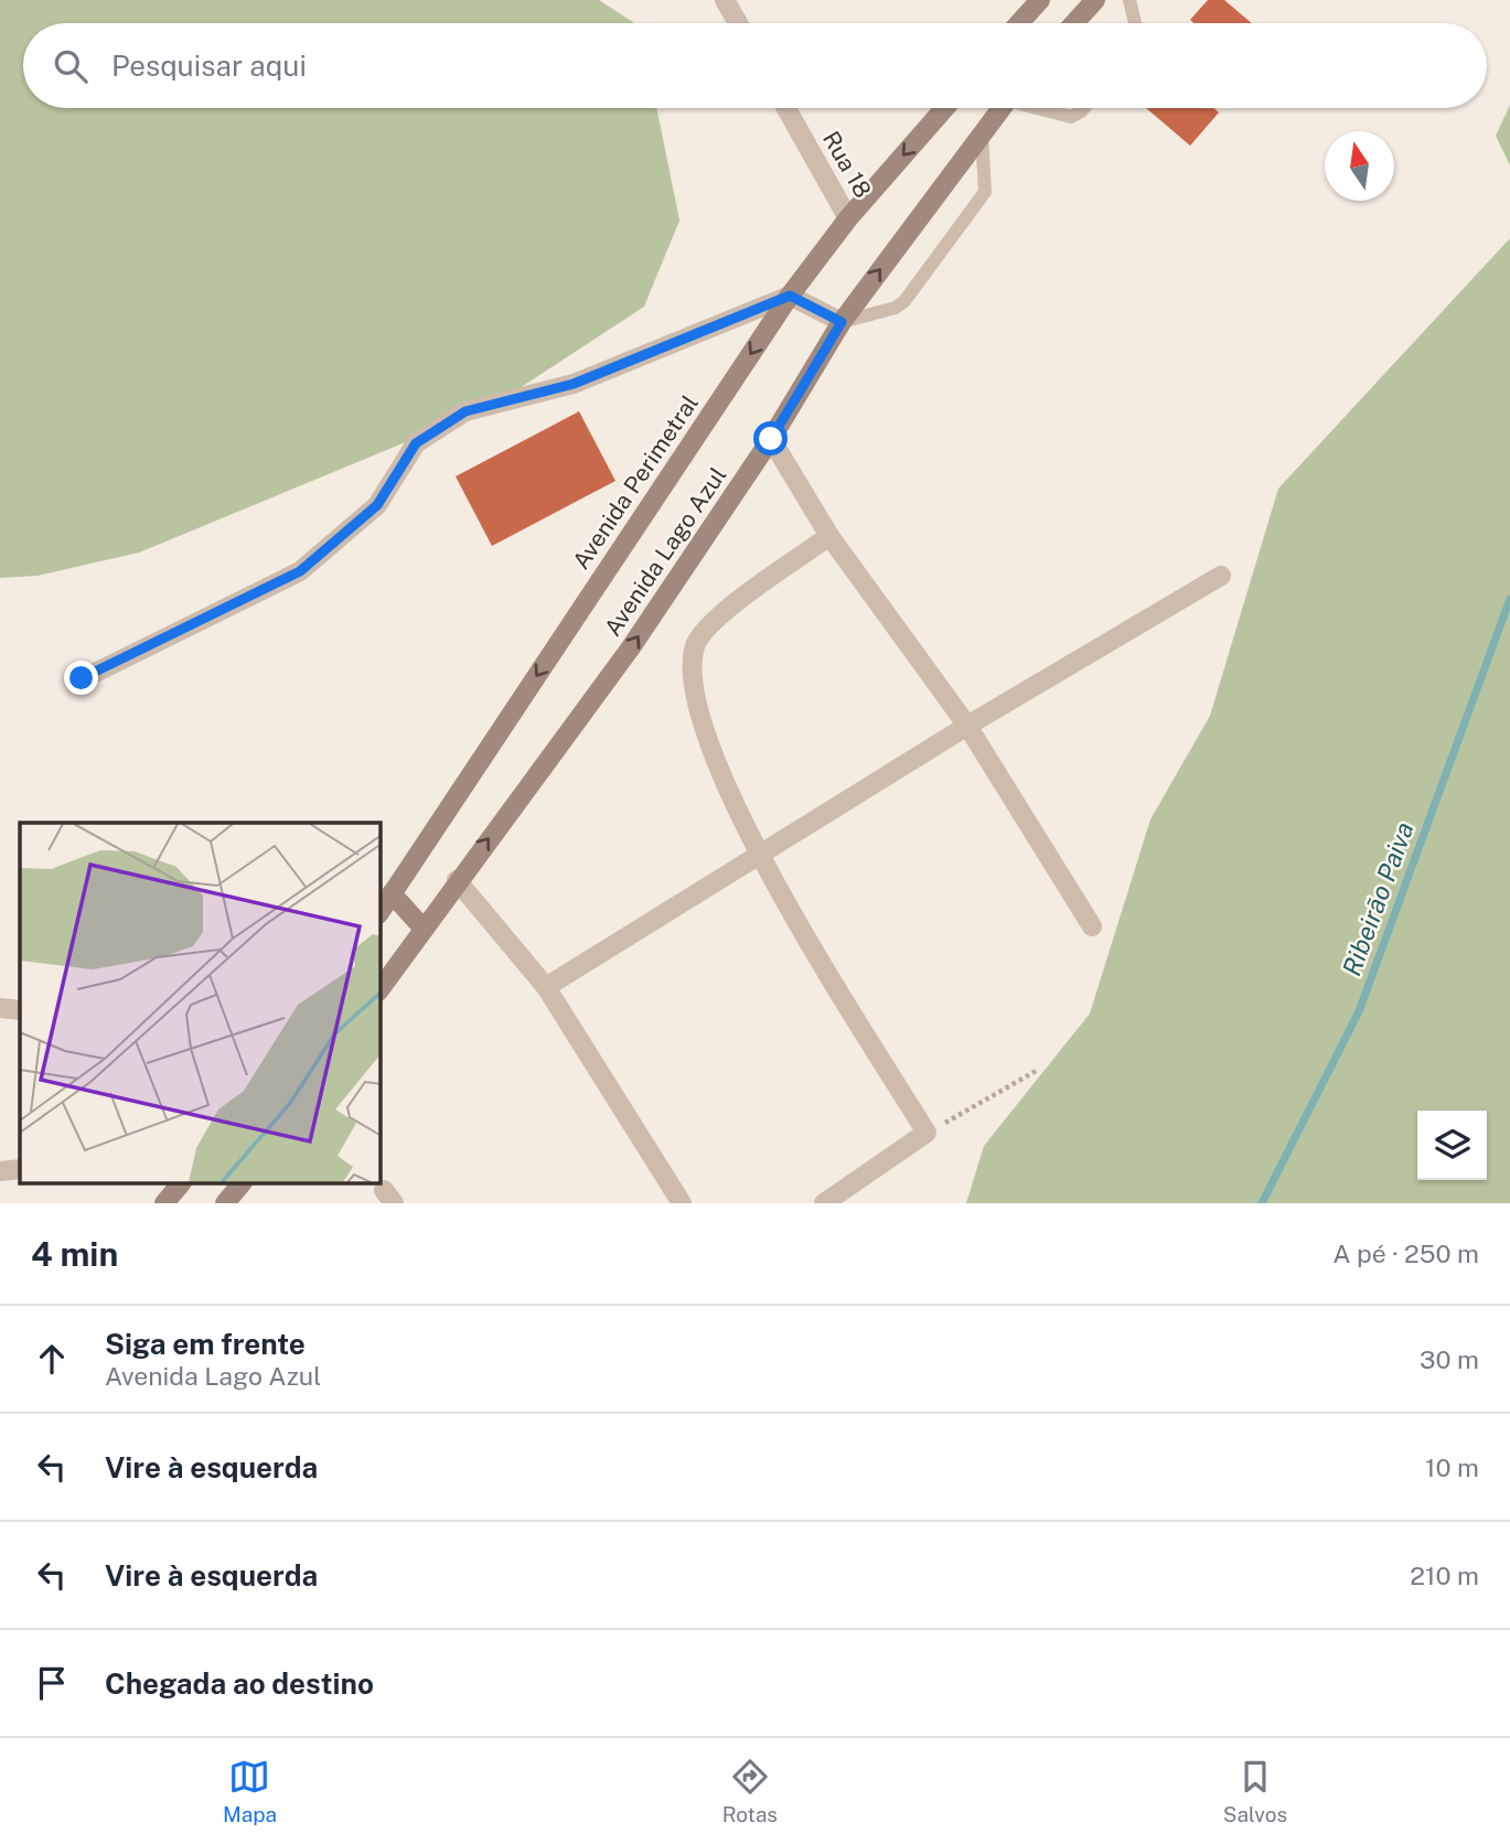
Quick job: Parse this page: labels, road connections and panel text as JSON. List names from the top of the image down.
{
  "streets": {
    "main road": ["Avenida Perimetral", "Avenida Lago Azul"],
    "street": ["Rua 18"]
  },
  "crossings": [
    ["Rua 18", "Avenida Perimetral"]
  ],
  "one_way": ["Avenida Perimetral", "Avenida Lago Azul"],
  "water": ["Ribeirão Paiva"],
  "north": "top",
  "page": {
    "search": "Pesquisar aqui",
    "heading": ["4 min", "A pé · 250 m"],
    "list": [
      ["Siga em frente", "Avenida Lago Azul", "30 m"],
      ["Vire à esquerda", "10 m"],
      ["Vire à esquerda", "210 m"],
      "Chegada ao destino"
    ],
    "nav": ["Mapa", "Rotas", "Salvos"]
  }
}
